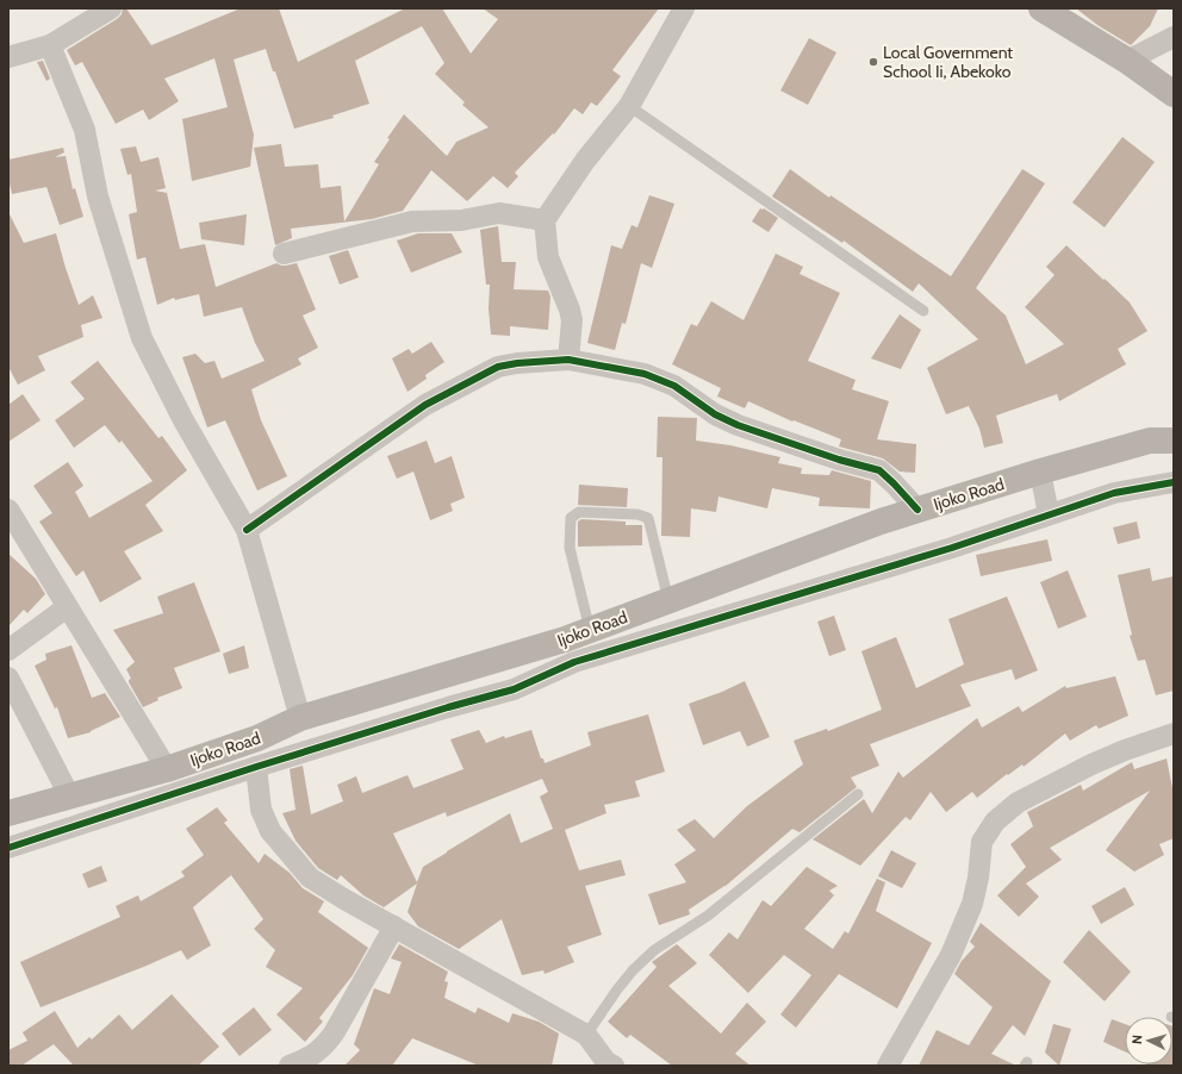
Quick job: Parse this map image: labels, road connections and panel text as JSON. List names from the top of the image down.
{
  "streets": {
    "main road": ["Ijoko Road"]
  },
  "places": ["Local Government School Ii, Abekoko"],
  "north": "left"
}
